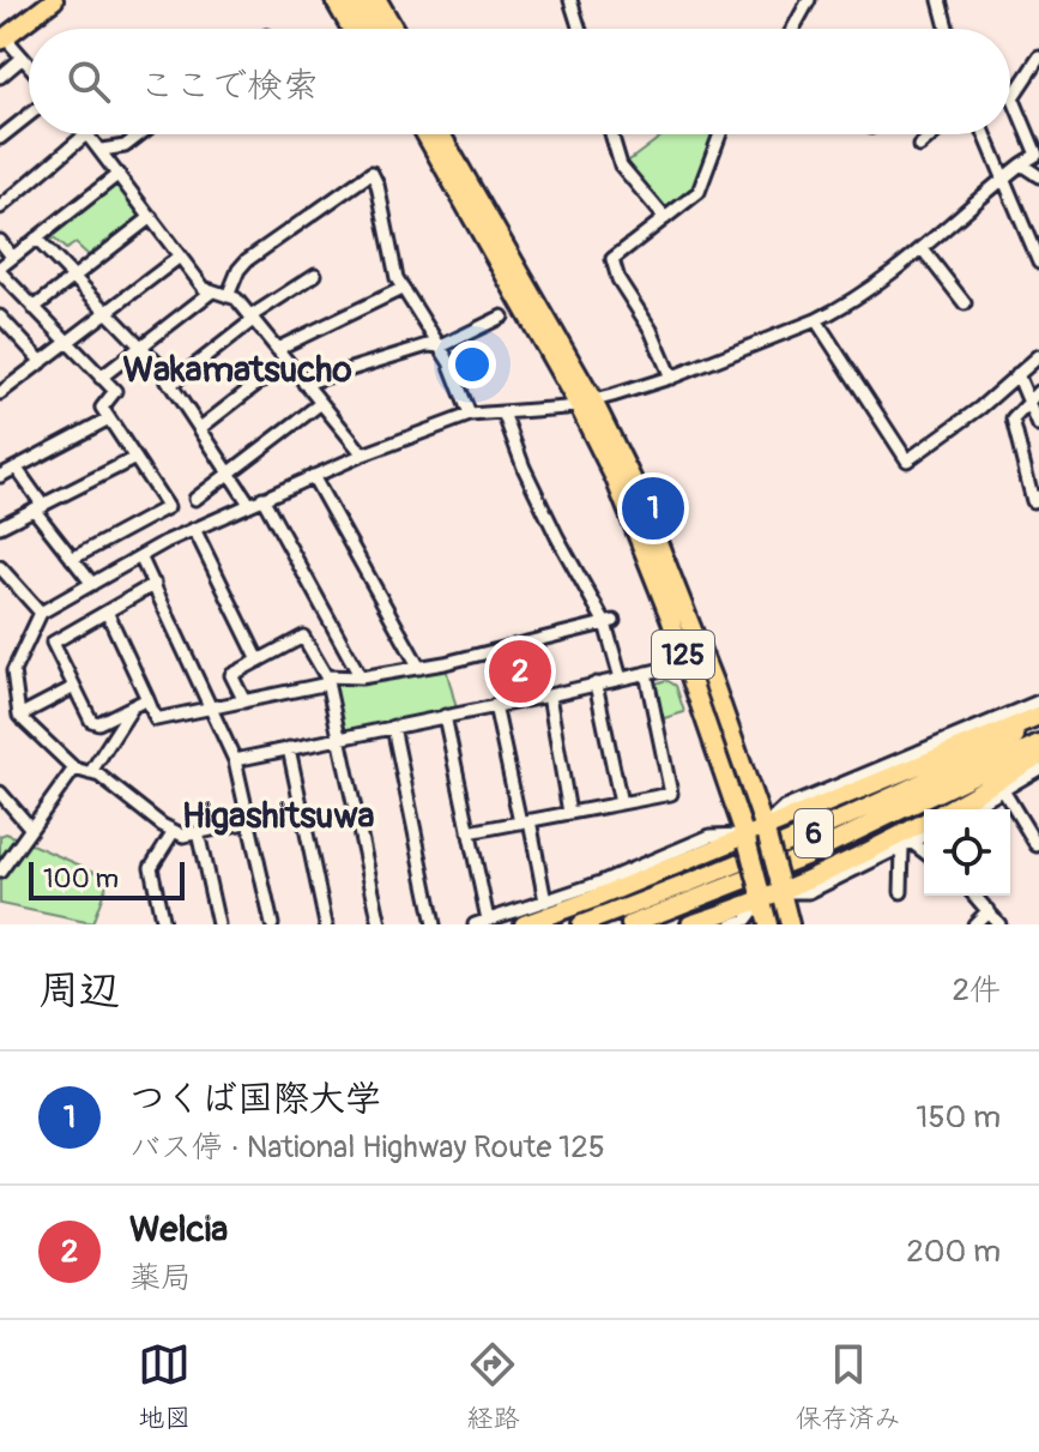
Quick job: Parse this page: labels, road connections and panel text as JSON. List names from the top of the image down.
{
  "streets": {
    "main road": ["125", "6"]
  },
  "crossings": [
    ["125", "6"]
  ],
  "districts": ["Wakamatsucho", "Higashitsuwa"],
  "scale_bar": "100 m",
  "page": {
    "search": "ここで検索",
    "pins": ["1", "2"],
    "scale": "100 m",
    "heading": ["周辺", "2件"],
    "list": [
      {
        "mark": "1",
        "name": "つくば国際大学",
        "note": "バス停 · National Highway Route 125",
        "value": "150 m"
      },
      {
        "mark": "2",
        "name": "Welcia",
        "note": "薬局",
        "value": "200 m"
      }
    ],
    "nav": ["地図", "経路", "保存済み"]
  }
}
